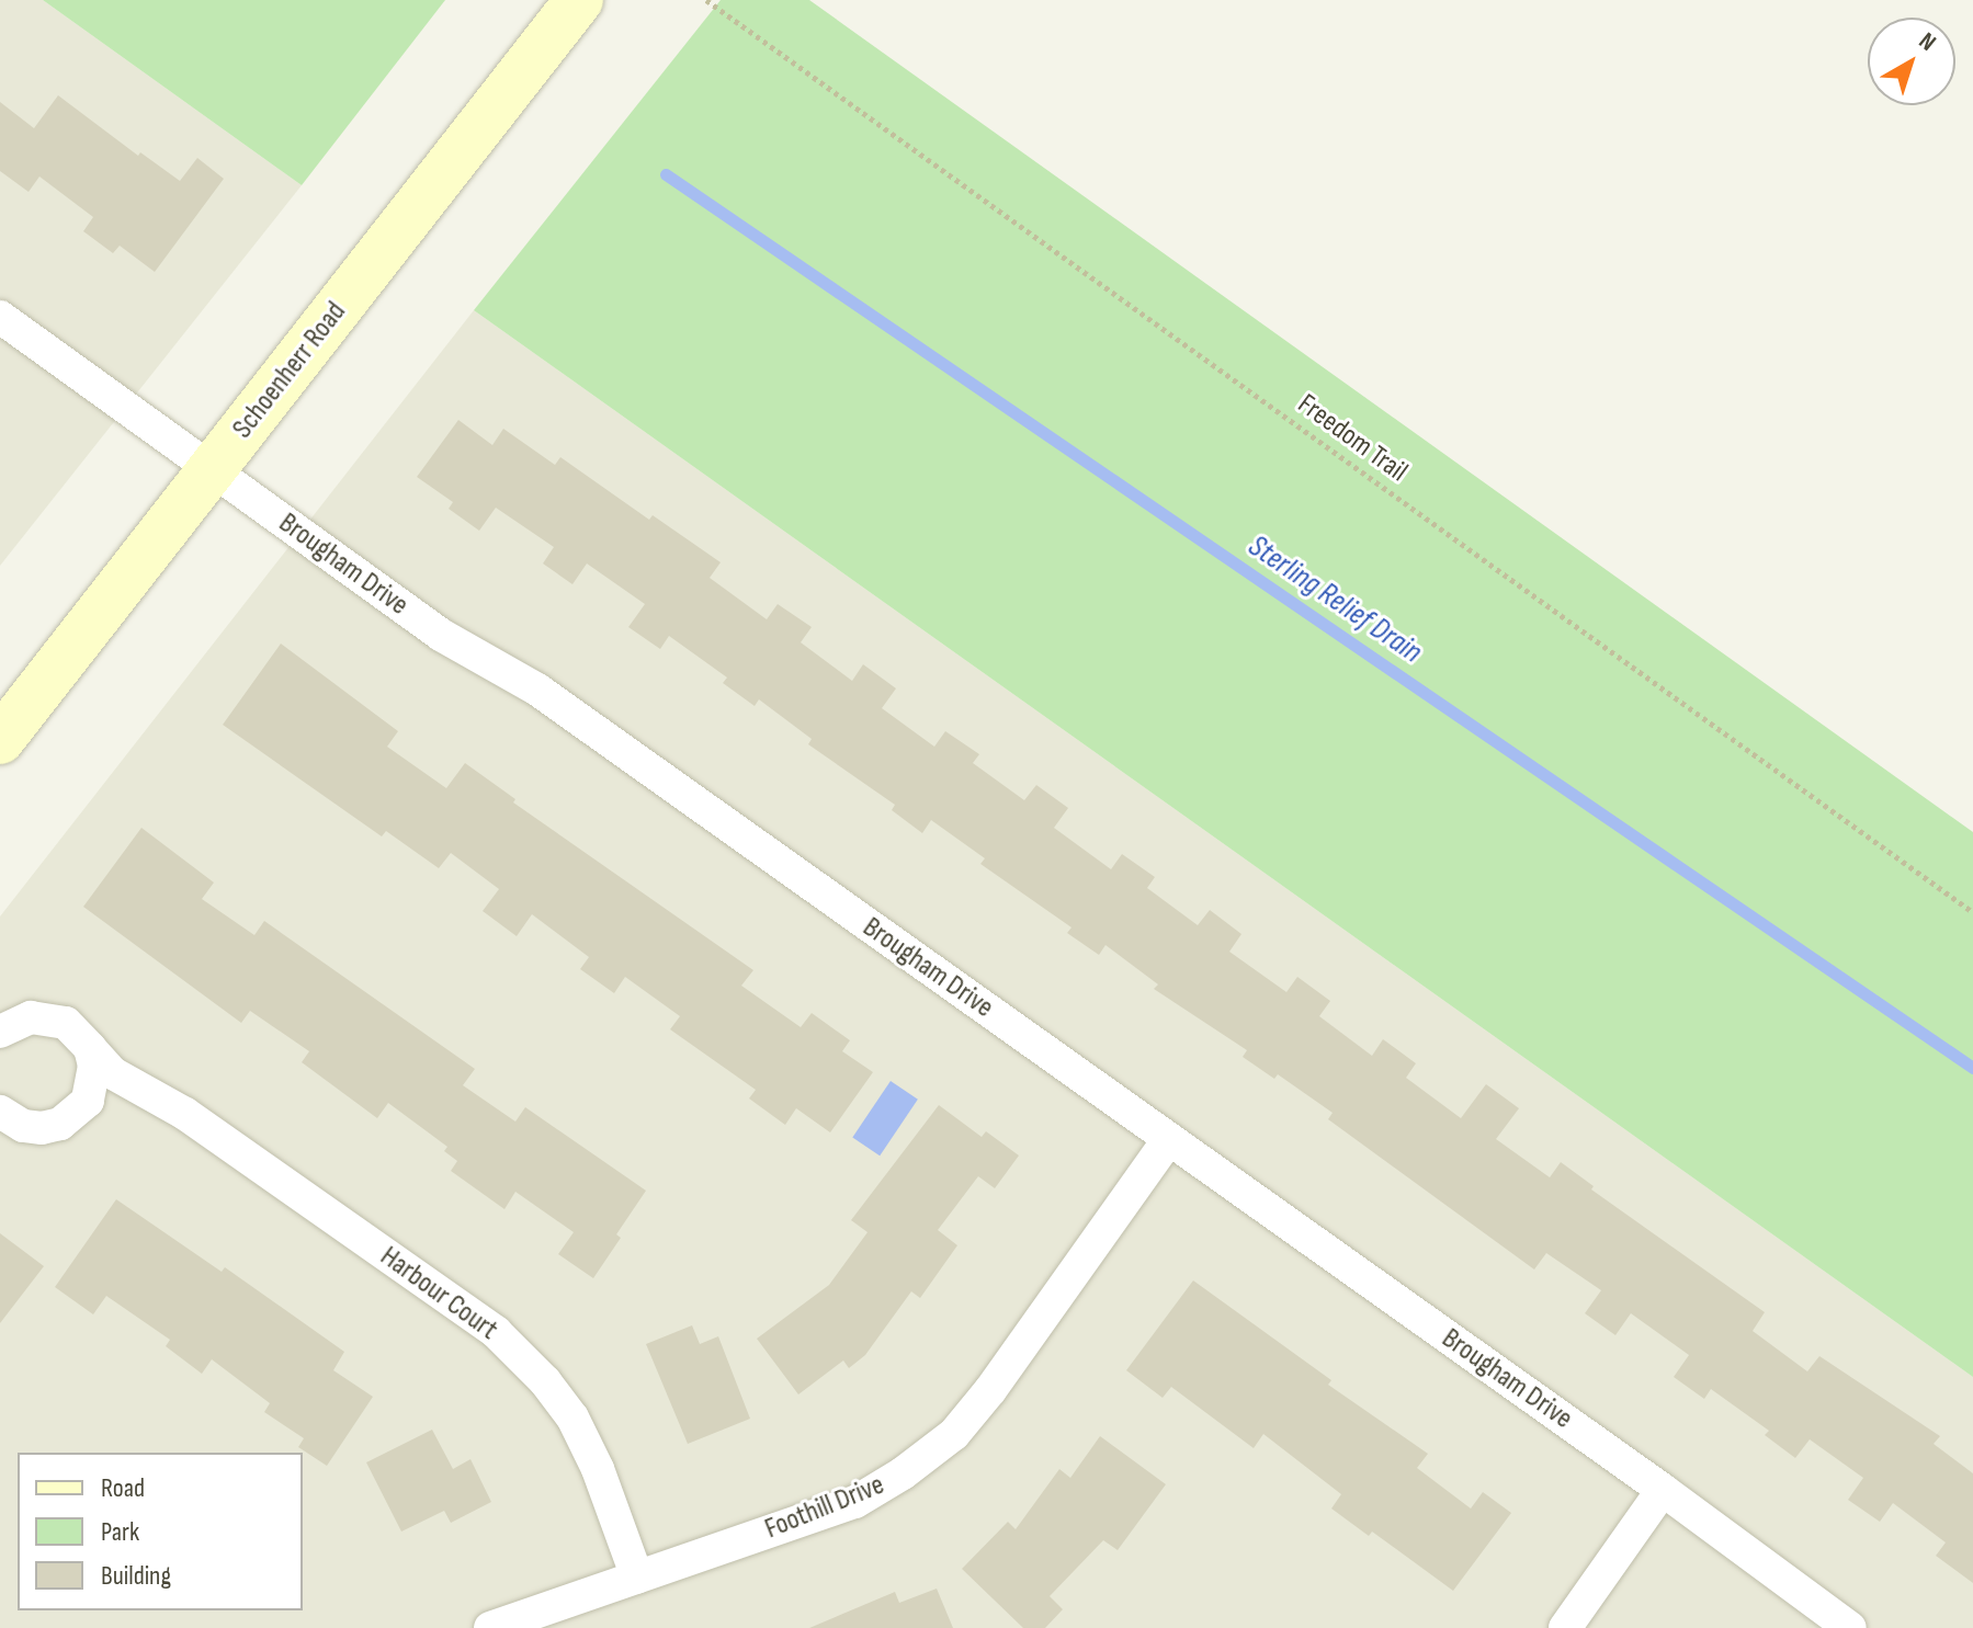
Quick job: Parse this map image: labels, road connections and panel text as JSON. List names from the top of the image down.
{
  "streets": {
    "main road": ["Schoenherr Road"],
    "street": ["Brougham Drive", "Harbour Court", "Foothill Drive"],
    "path": ["Freedom Trail"]
  },
  "crossings": [
    ["Schoenherr Road", "Brougham Drive"],
    ["Brougham Drive", "Foothill Drive"],
    ["Harbour Court", "Foothill Drive"]
  ],
  "water": ["Sterling Relief Drain"],
  "legend": ["Road", "Park", "Building"],
  "north": "top right"
}
